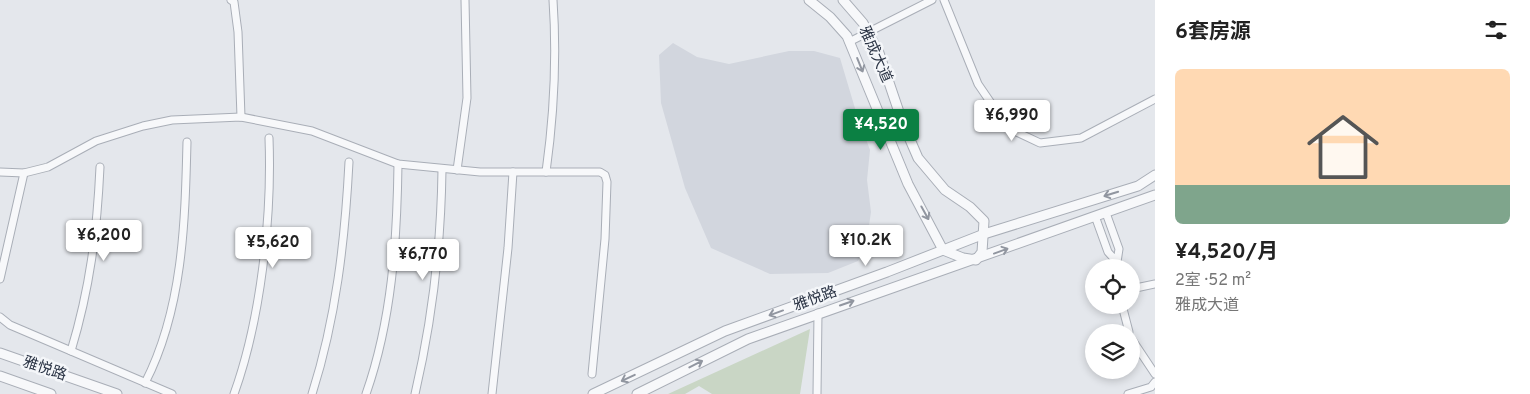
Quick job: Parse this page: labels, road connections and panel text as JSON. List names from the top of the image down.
{
  "streets": {
    "street": ["雅成大道", "雅悦路"]
  },
  "crossings": [
    ["雅成大道", "雅悦路"]
  ],
  "page": {
    "heading": "6套房源",
    "list": [
      {
        "name": "¥4,520/月",
        "note": "2室 · 52 m² · 雅成大道"
      }
    ],
    "price": [
      "¥6,990",
      "¥4,520",
      "¥6,200",
      "¥10.2K",
      "¥5,620",
      "¥6,770"
    ]
  }
}
